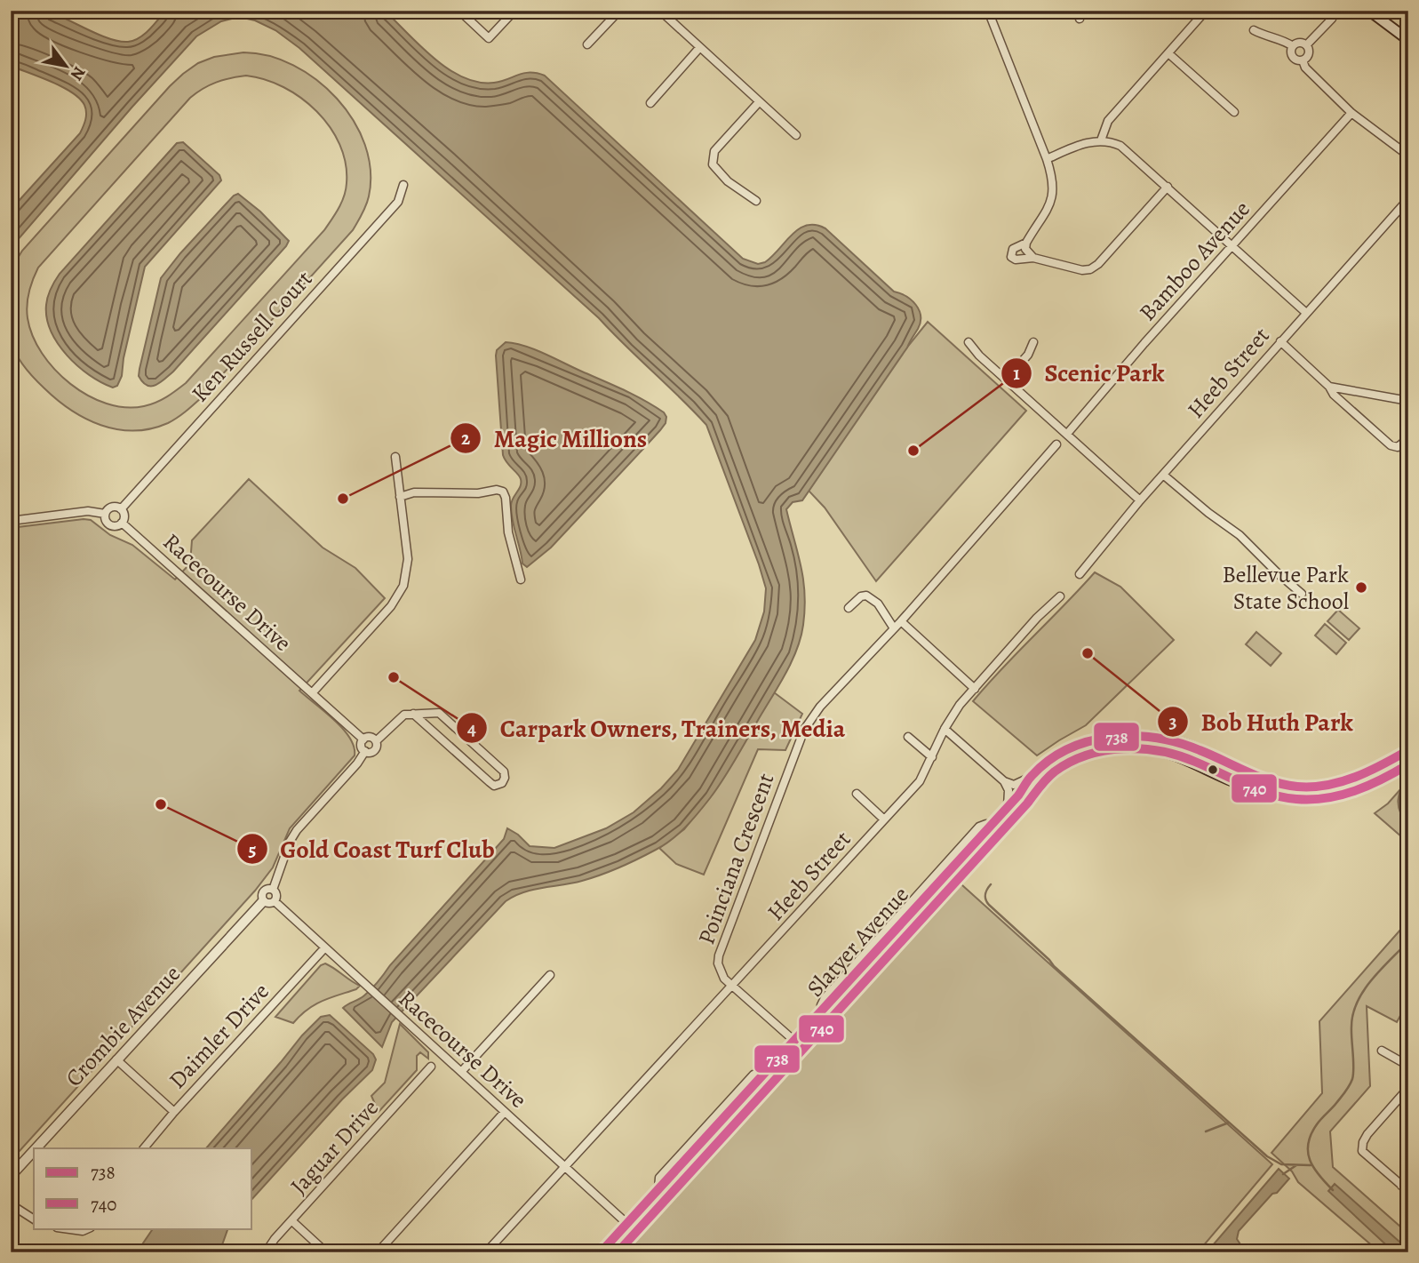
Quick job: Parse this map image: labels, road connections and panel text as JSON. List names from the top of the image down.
{
  "streets": {
    "main road": ["Slatyer Avenue"],
    "street": [
      "Bamboo Avenue",
      "Ken Russell Court",
      "Heeb Street",
      "Racecourse Drive",
      "Poinciana Crescent",
      "Crombie Avenue",
      "Daimler Drive",
      "Jaguar Drive"
    ]
  },
  "crossings": [
    ["Ken Russell Court", "Racecourse Drive"],
    ["Heeb Street", "Racecourse Drive"],
    ["Heeb Street", "Poinciana Crescent"],
    ["Racecourse Drive", "Slatyer Avenue"],
    ["Racecourse Drive", "Crombie Avenue"],
    ["Racecourse Drive", "Daimler Drive"],
    ["Poinciana Crescent", "Slatyer Avenue"]
  ],
  "places": [
    "Scenic Park",
    "Magic Millions",
    "Bellevue Park State School",
    "Bob Huth Park",
    "Carpark Owners, Trainers, Media",
    "Gold Coast Turf Club"
  ],
  "lines": ["transit line 738", "transit line 740"],
  "legend": ["738", "740"],
  "north": "bottom right"
}
